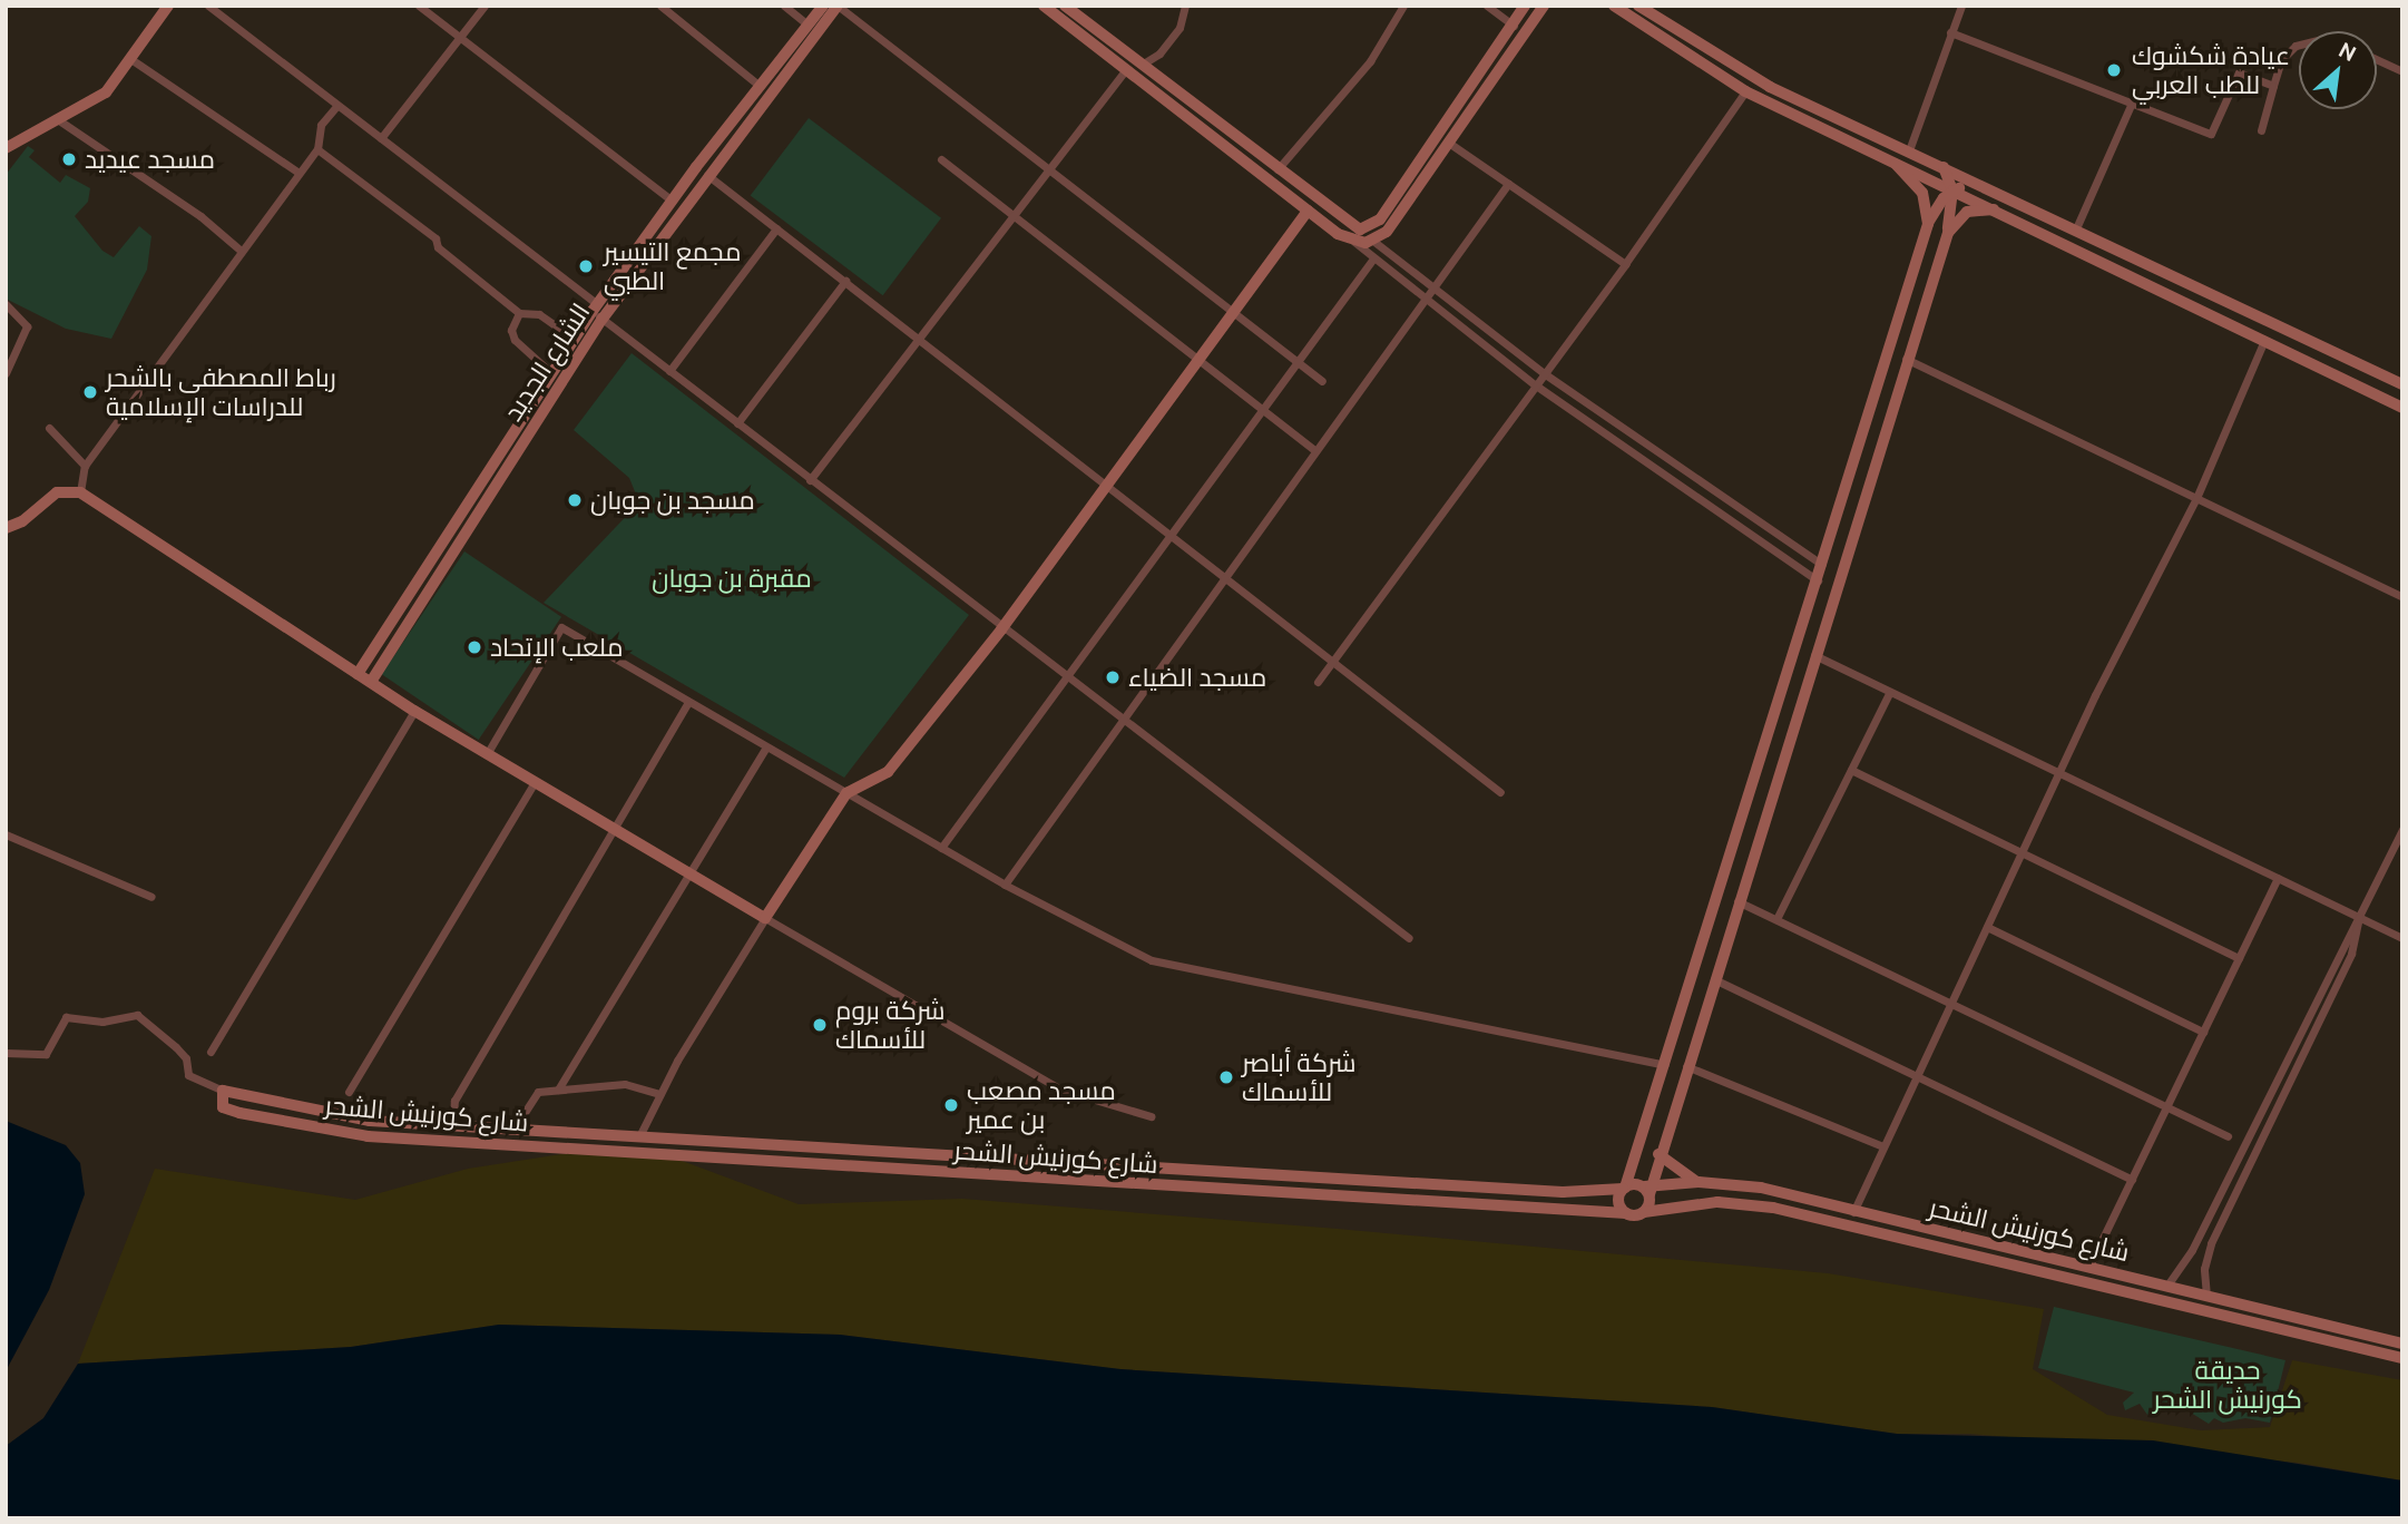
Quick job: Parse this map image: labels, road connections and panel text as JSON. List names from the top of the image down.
{
  "streets": {
    "street": ["الشارع الجديد", "شارع كورنيش الشحر"]
  },
  "parks": ["مقبرة بن جوبان", "حديقة كورنيش الشحر"],
  "places": [
    "عيادة شكشوك للطب العربي",
    "مسجد عيديد",
    "مجمع التيسير الطبي",
    "رباط المصطفى بالشحر للدراسات الإسلامية",
    "مسجد بن جوبان",
    "ملعب الإتحاد",
    "مسجد الضياء",
    "شركة بروم للأسماك",
    "شركة أباصر للأسماك",
    "مسجد مصعب بن عمير"
  ],
  "north": "top right"
}
